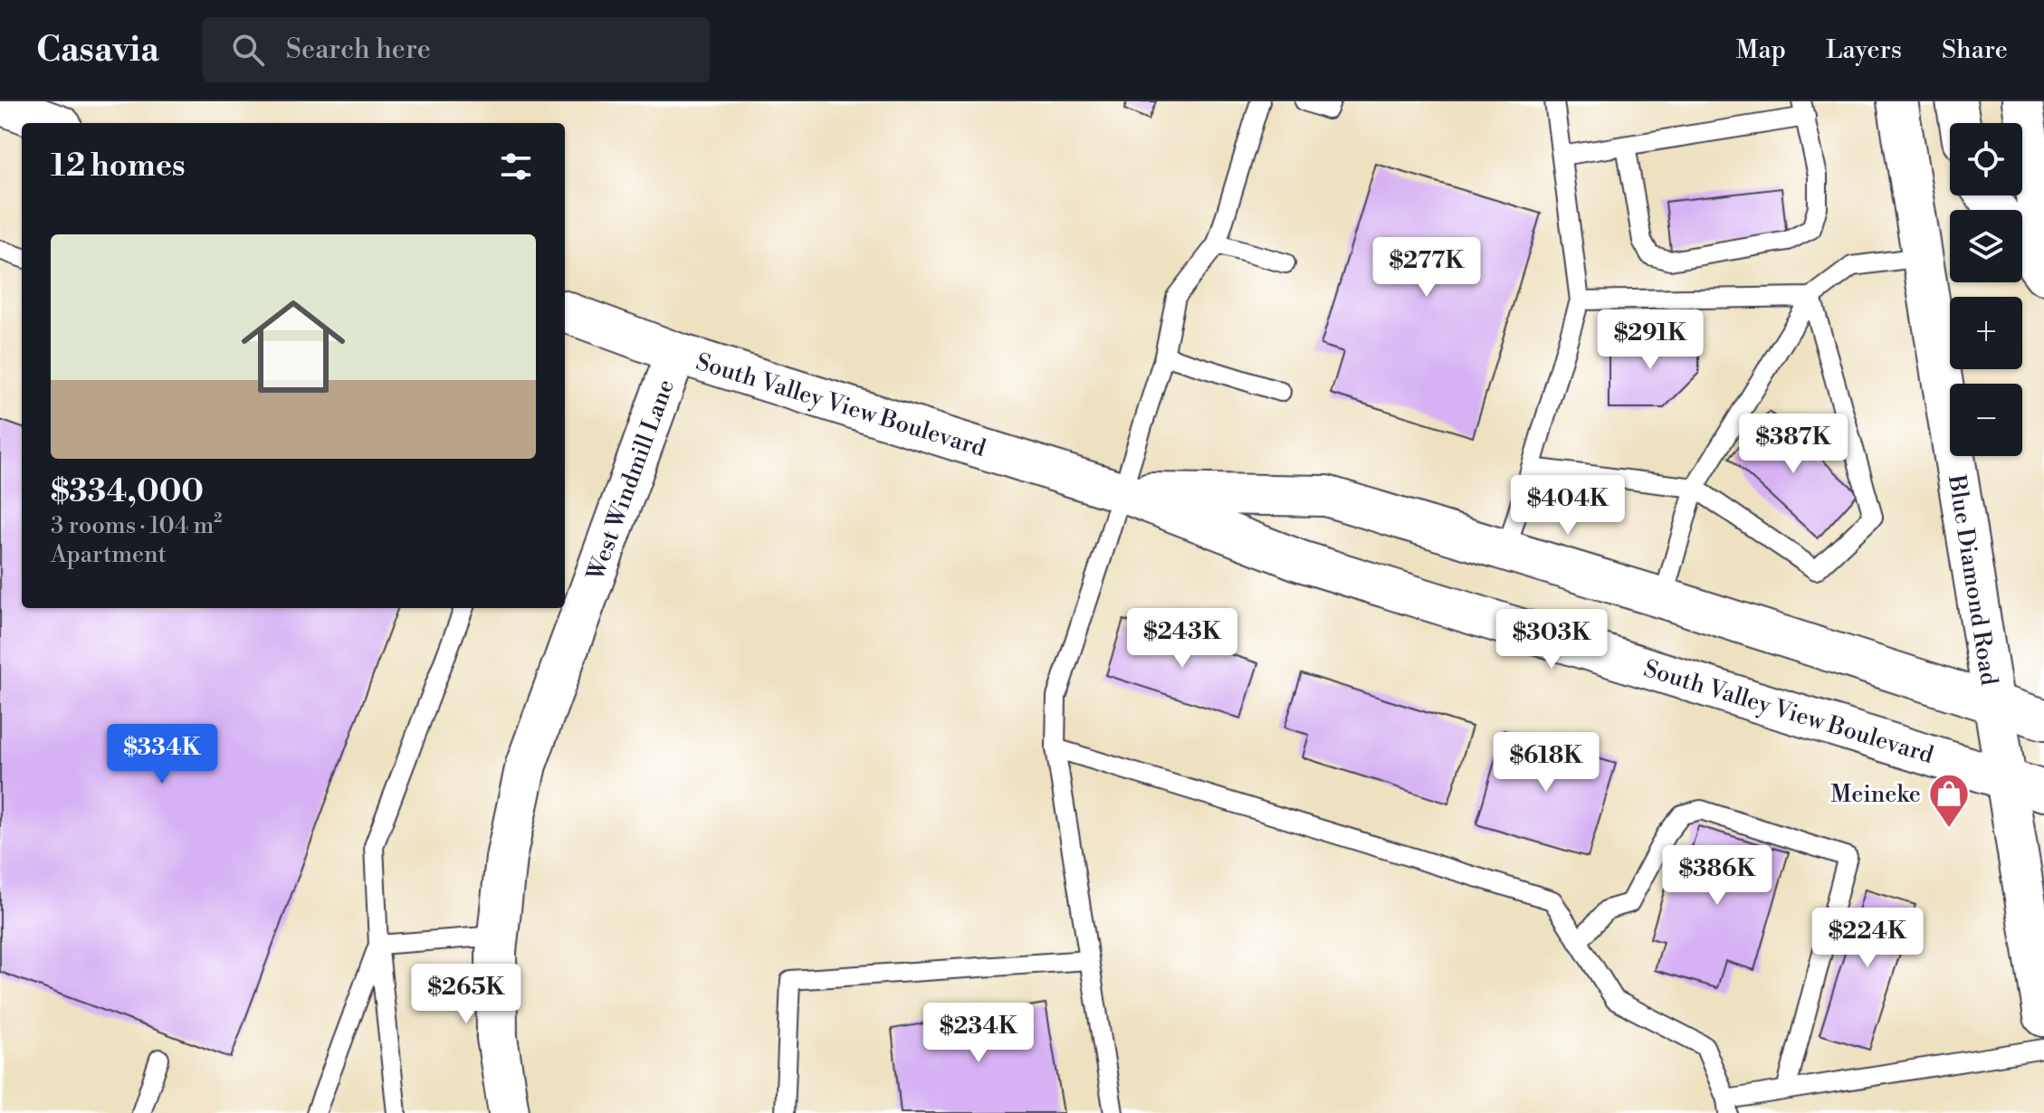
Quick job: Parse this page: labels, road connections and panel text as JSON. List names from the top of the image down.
{
  "streets": {
    "main road": ["South Valley View Boulevard", "West Windmill Lane", "Blue Diamond Road"]
  },
  "crossings": [
    ["South Valley View Boulevard", "West Windmill Lane"],
    ["South Valley View Boulevard", "Blue Diamond Road"]
  ],
  "places": {
    "shop": ["Meineke"]
  },
  "page": {
    "header": "Casavia",
    "search": "Search here",
    "nav": ["Map", "Layers", "Share"],
    "map_buttons": ["+", "−"],
    "heading": "12 homes",
    "list": [
      {
        "name": "$334,000",
        "note": "3 rooms · 104 m² · Apartment"
      }
    ],
    "price": [
      "$277K",
      "$291K",
      "$387K",
      "$404K",
      "$243K",
      "$303K",
      "$334K",
      "$618K",
      "$386K",
      "$224K",
      "$265K",
      "$234K"
    ]
  }
}
